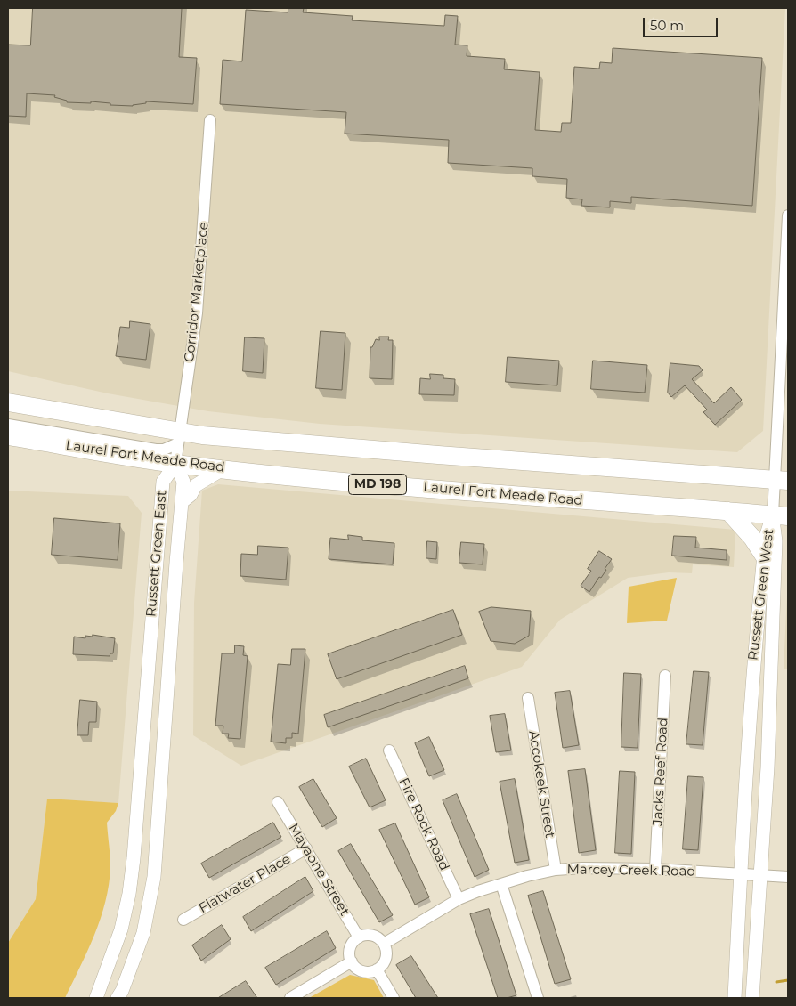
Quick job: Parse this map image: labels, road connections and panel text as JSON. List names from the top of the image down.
{
  "streets": {
    "main road": ["Laurel Fort Meade Road", "MD 198"],
    "street": [
      "Corridor Marketplace",
      "Russett Green East",
      "Russett Green West",
      "Jacks Reef Road",
      "Accokeek Street",
      "Fire Rock Road",
      "Mayaone Street",
      "Marcey Creek Road",
      "Flatwater Place"
    ]
  },
  "crossings": [
    ["Corridor Marketplace", "Laurel Fort Meade Road"],
    ["Corridor Marketplace", "Russett Green East"],
    ["Laurel Fort Meade Road", "Russett Green East"],
    ["Laurel Fort Meade Road", "Russett Green West"],
    ["Russett Green West", "Marcey Creek Road"],
    ["Jacks Reef Road", "Marcey Creek Road"],
    ["Accokeek Street", "Marcey Creek Road"],
    ["Fire Rock Road", "Marcey Creek Road"],
    ["Mayaone Street", "Marcey Creek Road"],
    ["Mayaone Street", "Flatwater Place"]
  ],
  "scale_bar": "50 m"
}
